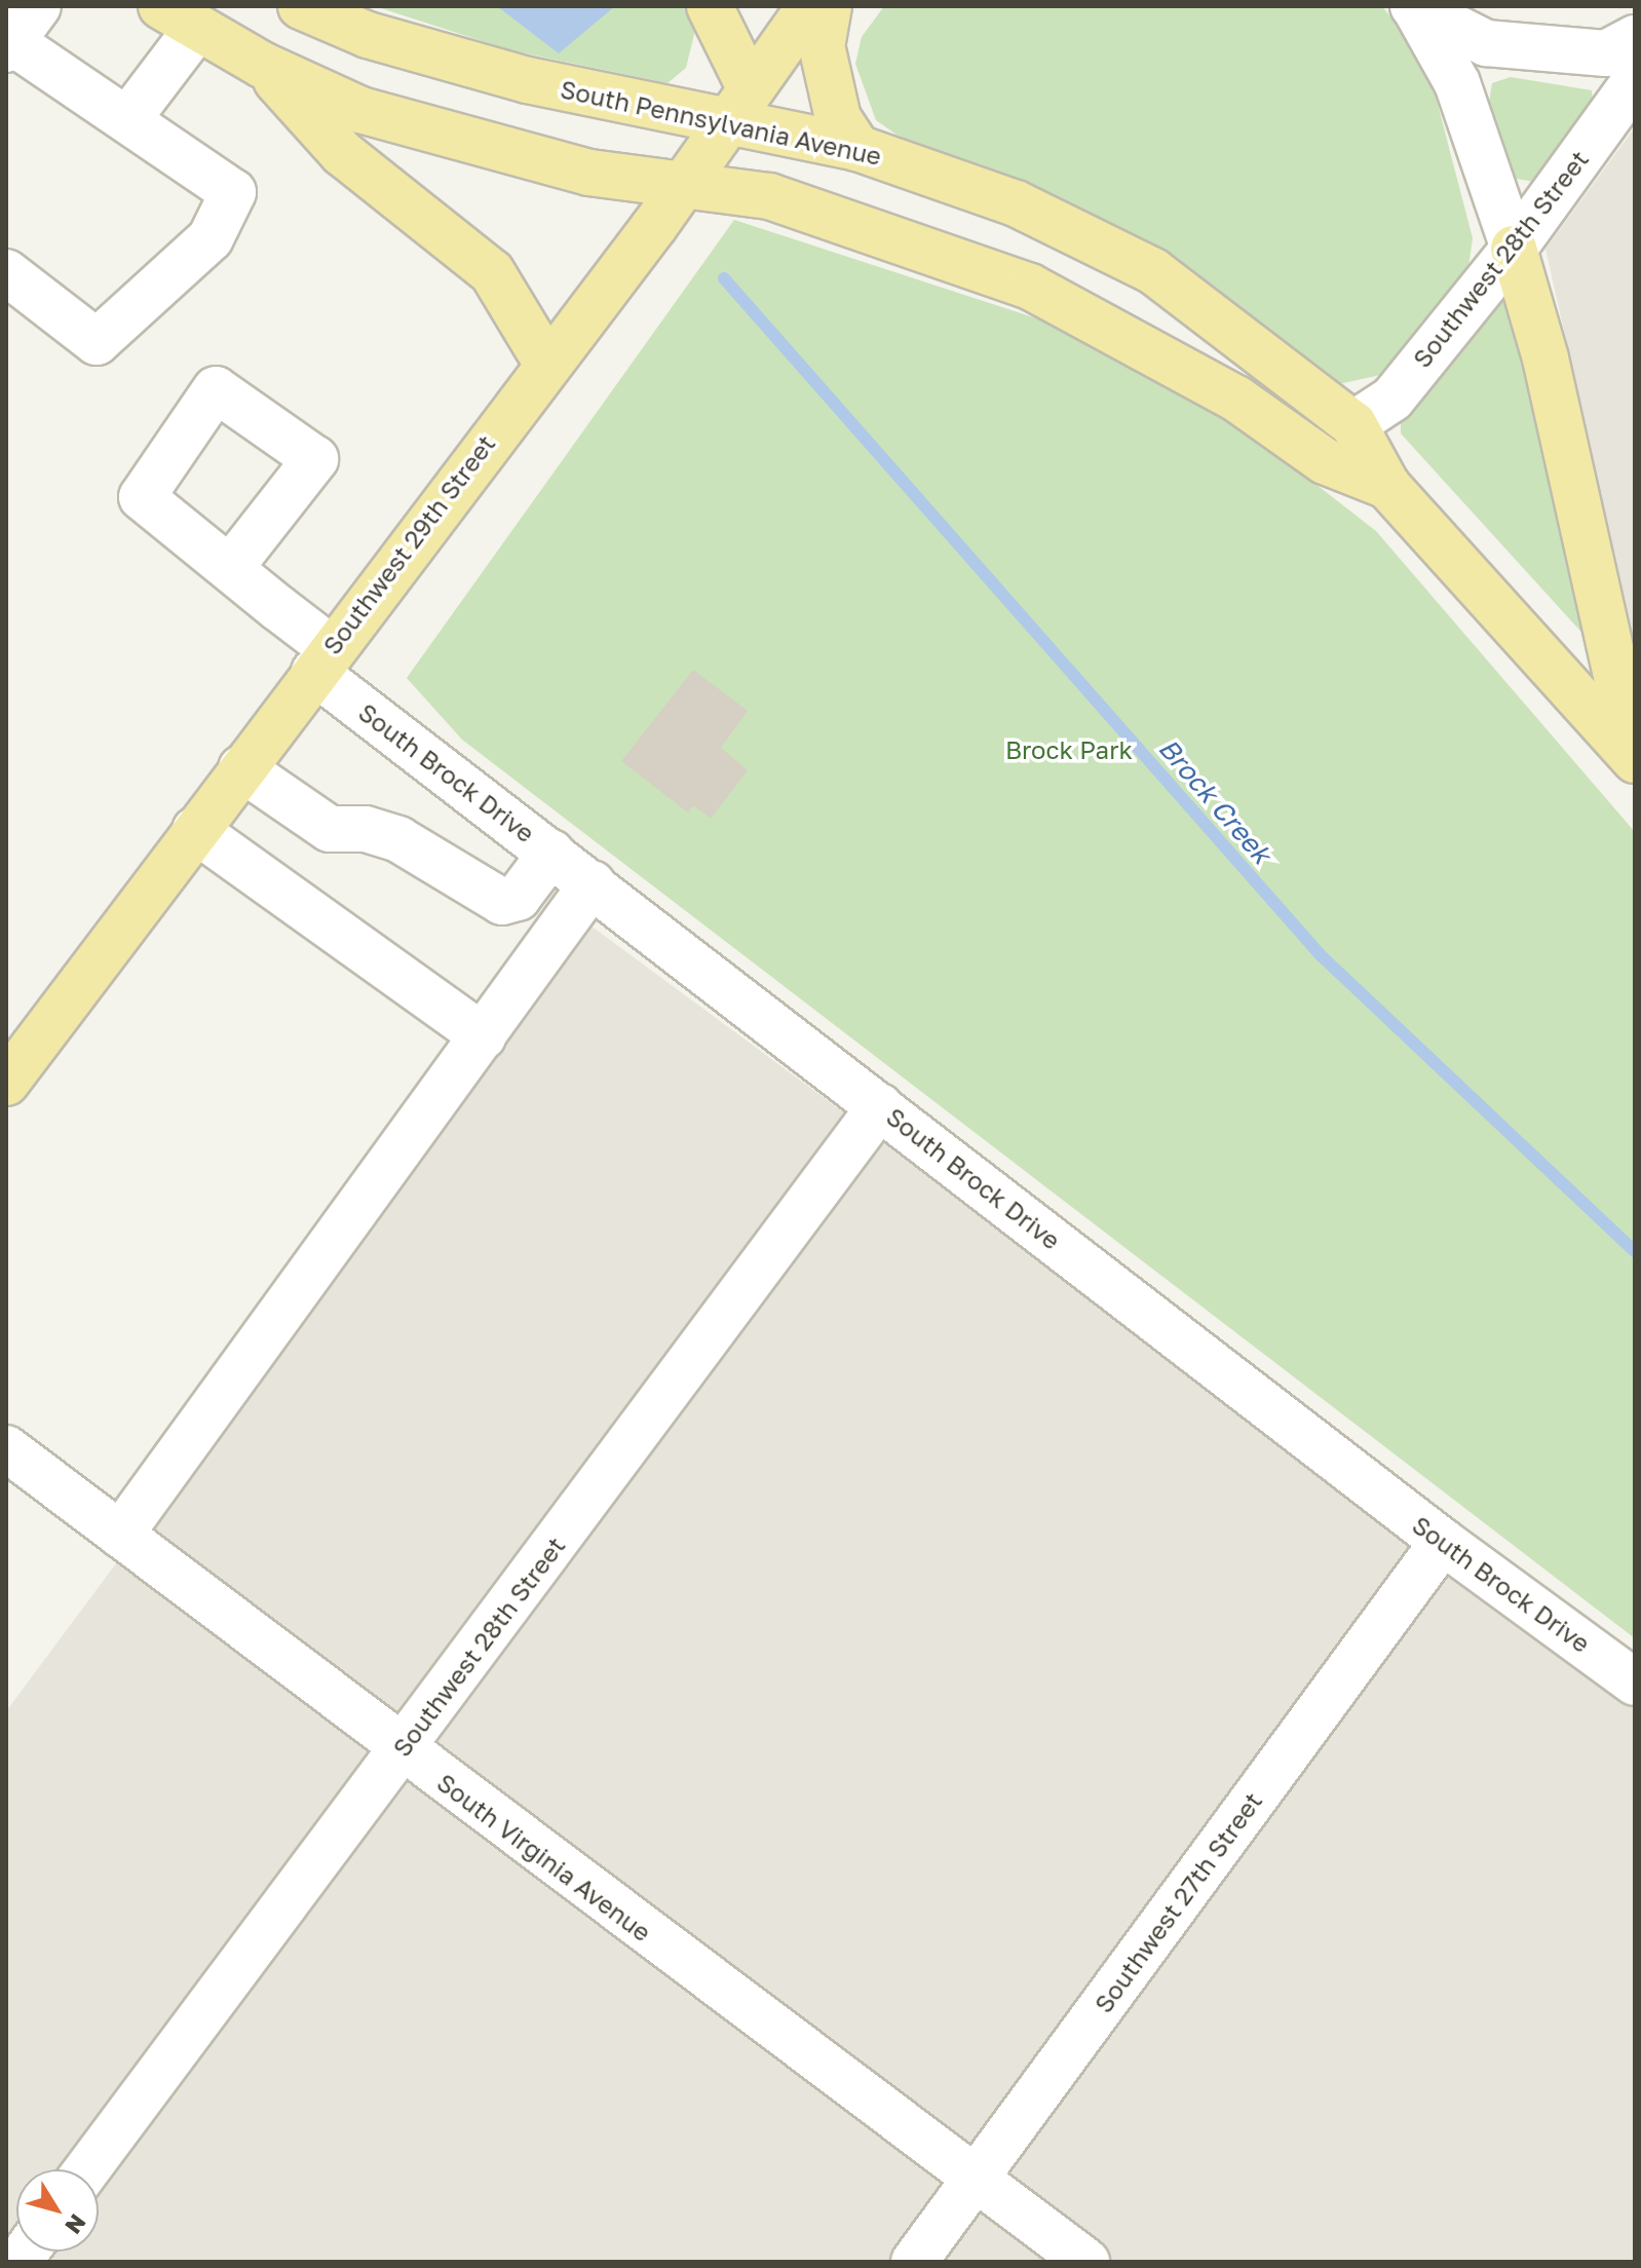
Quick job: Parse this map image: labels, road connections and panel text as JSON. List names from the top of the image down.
{
  "streets": {
    "main road": ["South Pennsylvania Avenue", "Southwest 29th Street"],
    "street": [
      "Southwest 28th Street",
      "South Brock Drive",
      "South Virginia Avenue",
      "Southwest 27th Street"
    ]
  },
  "crossings": [
    ["South Pennsylvania Avenue", "Southwest 28th Street"],
    ["South Pennsylvania Avenue", "Southwest 29th Street"],
    ["Southwest 28th Street", "South Brock Drive"],
    ["Southwest 28th Street", "South Virginia Avenue"],
    ["Southwest 29th Street", "South Brock Drive"],
    ["South Brock Drive", "Southwest 27th Street"],
    ["South Virginia Avenue", "Southwest 27th Street"]
  ],
  "water": ["Brock Creek"],
  "parks": ["Brock Park"],
  "north": "bottom right"
}
